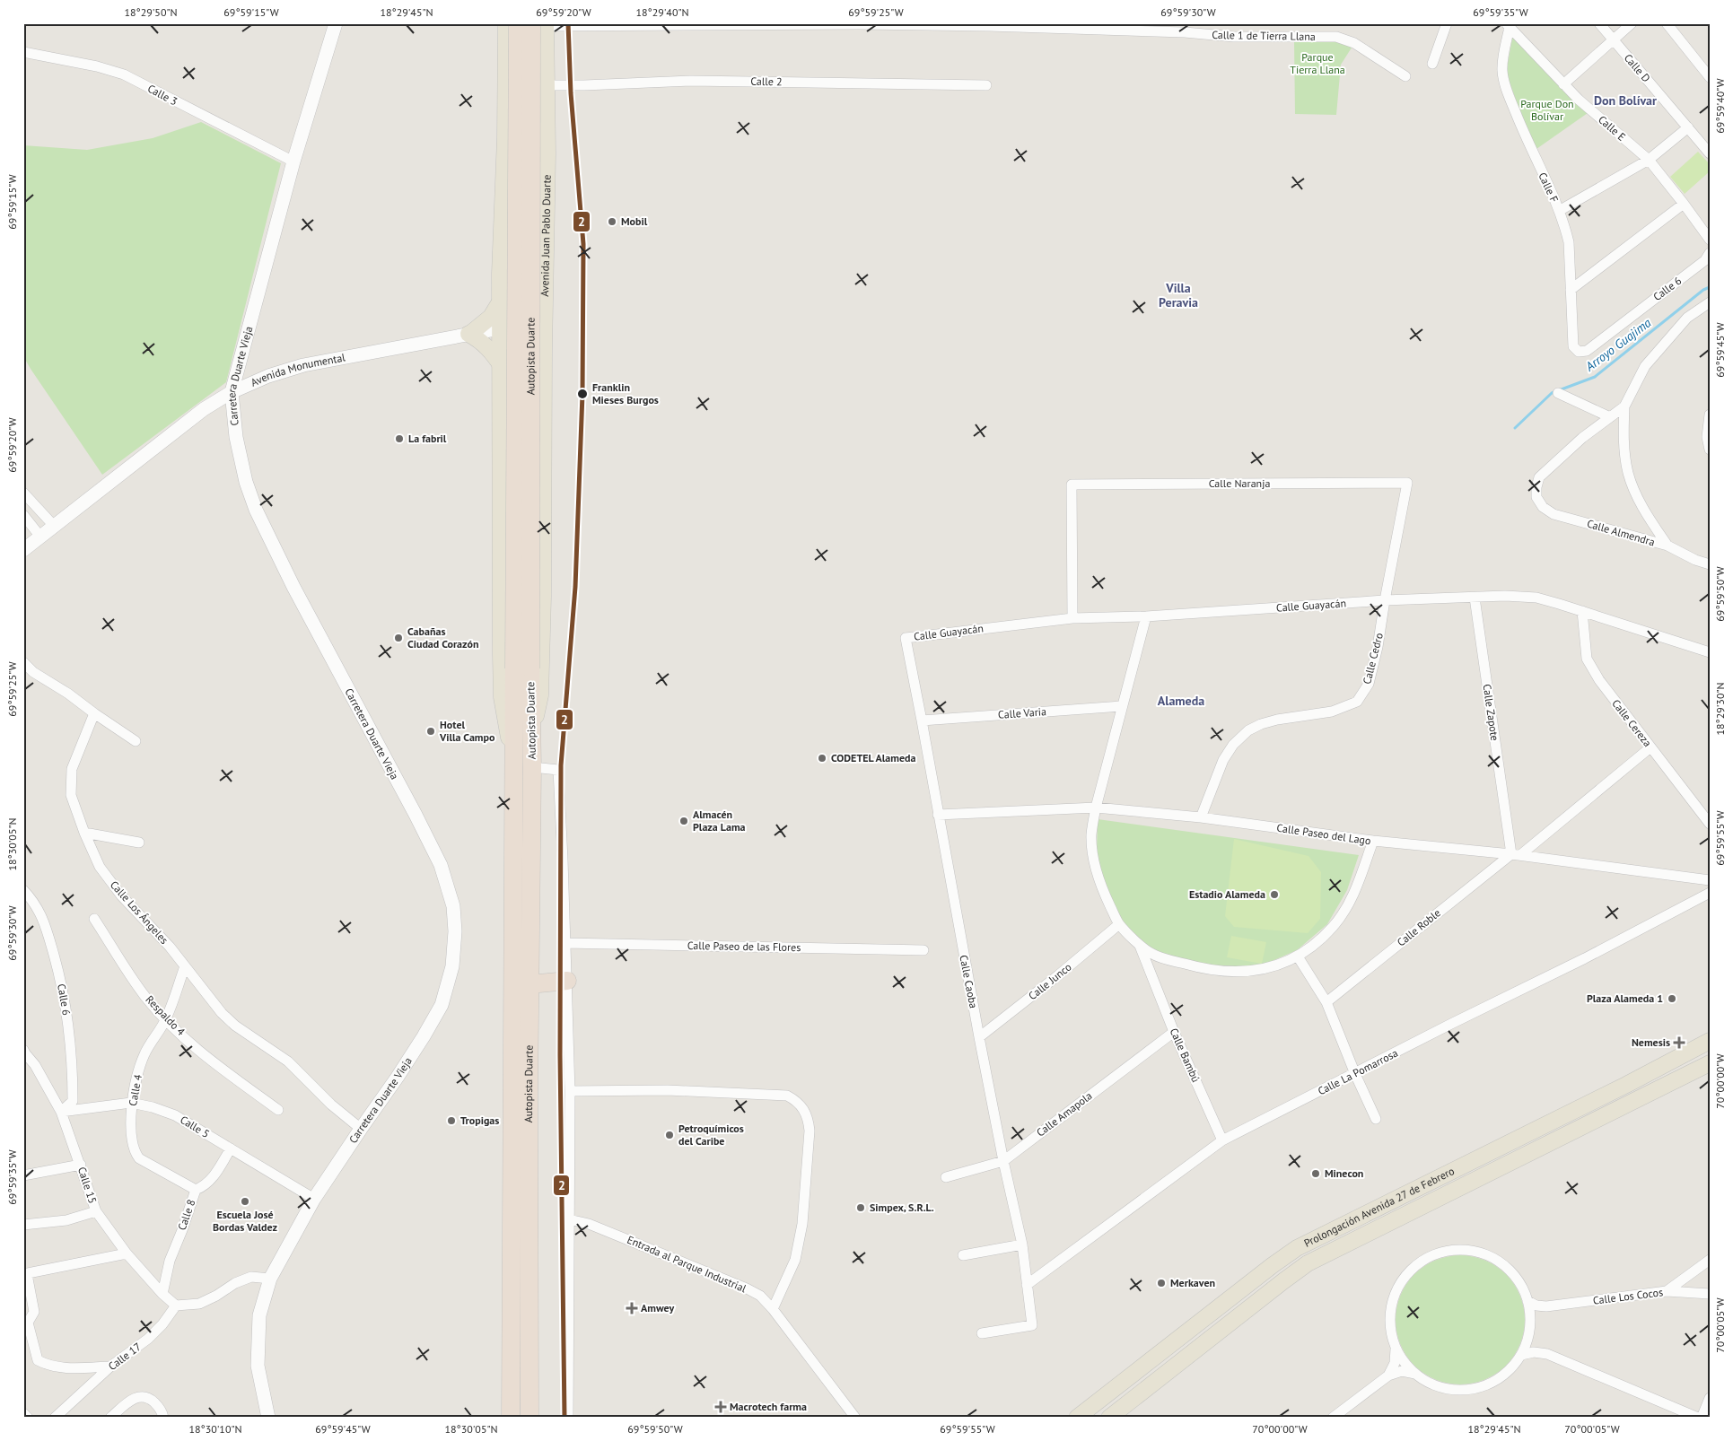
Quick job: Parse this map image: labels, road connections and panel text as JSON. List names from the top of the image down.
{
  "streets": {
    "highway": ["Autopista Duarte"],
    "main road": [
      "Avenida Juan Pablo Duarte",
      "Avenida Monumental",
      "Carretera Duarte Vieja",
      "Prolongación Avenida 27 de Febrero"
    ],
    "street": [
      "Calle 1 de Tierra Llana",
      "Calle D",
      "Calle 2",
      "Calle 3",
      "Calle E",
      "Calle F",
      "Calle 6",
      "Calle Naranja",
      "Calle Almendra",
      "Calle Guayacán",
      "Calle Cedro",
      "Calle Zapote",
      "Calle Varia",
      "Calle Cereza",
      "Calle Paseo del Lago",
      "Calle Los Ángeles",
      "Calle Roble",
      "Calle Paseo de las Flores",
      "Calle Caoba",
      "Calle Junco",
      "Respaldo 4",
      "Calle Bambú",
      "Calle La Pomarrosa",
      "Calle 4",
      "Calle Amapola",
      "Calle 5",
      "Calle 15",
      "Calle 8",
      "Entrada al Parque Industrial",
      "Calle Los Cocos",
      "Calle 17"
    ]
  },
  "crossings": [
    ["Calle 1 de Tierra Llana", "Avenida Juan Pablo Duarte"],
    ["Calle 1 de Tierra Llana", "Autopista Duarte"],
    ["Calle 2", "Avenida Juan Pablo Duarte"],
    ["Calle 3", "Carretera Duarte Vieja"],
    ["Calle E", "Calle F"],
    ["Calle F", "Calle 6"],
    ["Avenida Juan Pablo Duarte", "Autopista Duarte"],
    ["Avenida Juan Pablo Duarte", "Avenida Monumental"],
    ["Calle 6", "Calle 5"],
    ["Calle 6", "Calle 15"],
    ["Autopista Duarte", "Avenida Monumental"],
    ["Avenida Monumental", "Carretera Duarte Vieja"],
    ["Carretera Duarte Vieja", "Calle Los Ángeles"],
    ["Carretera Duarte Vieja", "Calle 5"],
    ["Calle Naranja", "Calle Guayacán"],
    ["Calle Naranja", "Calle Cedro"],
    ["Calle Guayacán", "Calle Cedro"],
    ["Calle Guayacán", "Calle Zapote"],
    ["Calle Guayacán", "Calle Cereza"],
    ["Calle Guayacán", "Calle Caoba"],
    ["Calle Cedro", "Calle Paseo del Lago"],
    ["Calle Zapote", "Calle Paseo del Lago"],
    ["Calle Zapote", "Calle Roble"],
    ["Calle Varia", "Calle Caoba"],
    ["Calle Cereza", "Calle Roble"],
    ["Calle Paseo del Lago", "Calle Roble"],
    ["Calle Paseo del Lago", "Calle Caoba"],
    ["Calle Los Ángeles", "Calle 4"],
    ["Calle Caoba", "Calle Junco"],
    ["Calle Caoba", "Calle La Pomarrosa"],
    ["Calle Caoba", "Calle Amapola"],
    ["Respaldo 4", "Calle 4"],
    ["Calle Bambú", "Calle La Pomarrosa"],
    ["Calle Bambú", "Calle Amapola"],
    ["Calle 4", "Calle 5"],
    ["Calle 4", "Calle 8"],
    ["Calle 5", "Calle 15"],
    ["Calle 5", "Calle 8"],
    ["Calle 15", "Calle 8"],
    ["Calle 15", "Calle 17"]
  ],
  "districts": ["Don Bolívar", "Villa Peravia", "Alameda"],
  "water": ["Arroyo Guajima"],
  "parks": ["Parque Tierra Llana", "Parque Don Bolívar"],
  "places": {
    "other": [
      "Mobil",
      "Franklin Mieses Burgos",
      "La fabril",
      "Cabañas Ciudad Corazón",
      "Hotel Villa Campo",
      "CODETEL Alameda",
      "Almacén Plaza Lama",
      "Estadio Alameda",
      "Plaza Alameda 1",
      "Tropigas",
      "Petroquímicos del Caribe",
      "Minecon",
      "Escuela José Bordas Valdez",
      "Simpex, S.R.L.",
      "Merkaven"
    ],
    "health": ["Nemesis", "Amwey", "Macrotech farma"]
  },
  "lines": ["metro line 2"],
  "coordinates": [
    "18°29'50\"N",
    "69°59'15\"W",
    "18°29'45\"N",
    "69°59'20\"W",
    "18°29'40\"N",
    "69°59'25\"W",
    "69°59'30\"W",
    "69°59'35\"W",
    "69°59'40\"W",
    "69°59'45\"W",
    "69°59'50\"W",
    "18°29'30\"N",
    "69°59'55\"W",
    "18°30'05\"N",
    "70°00'00\"W",
    "70°00'05\"W",
    "18°30'10\"N"
  ]
}
